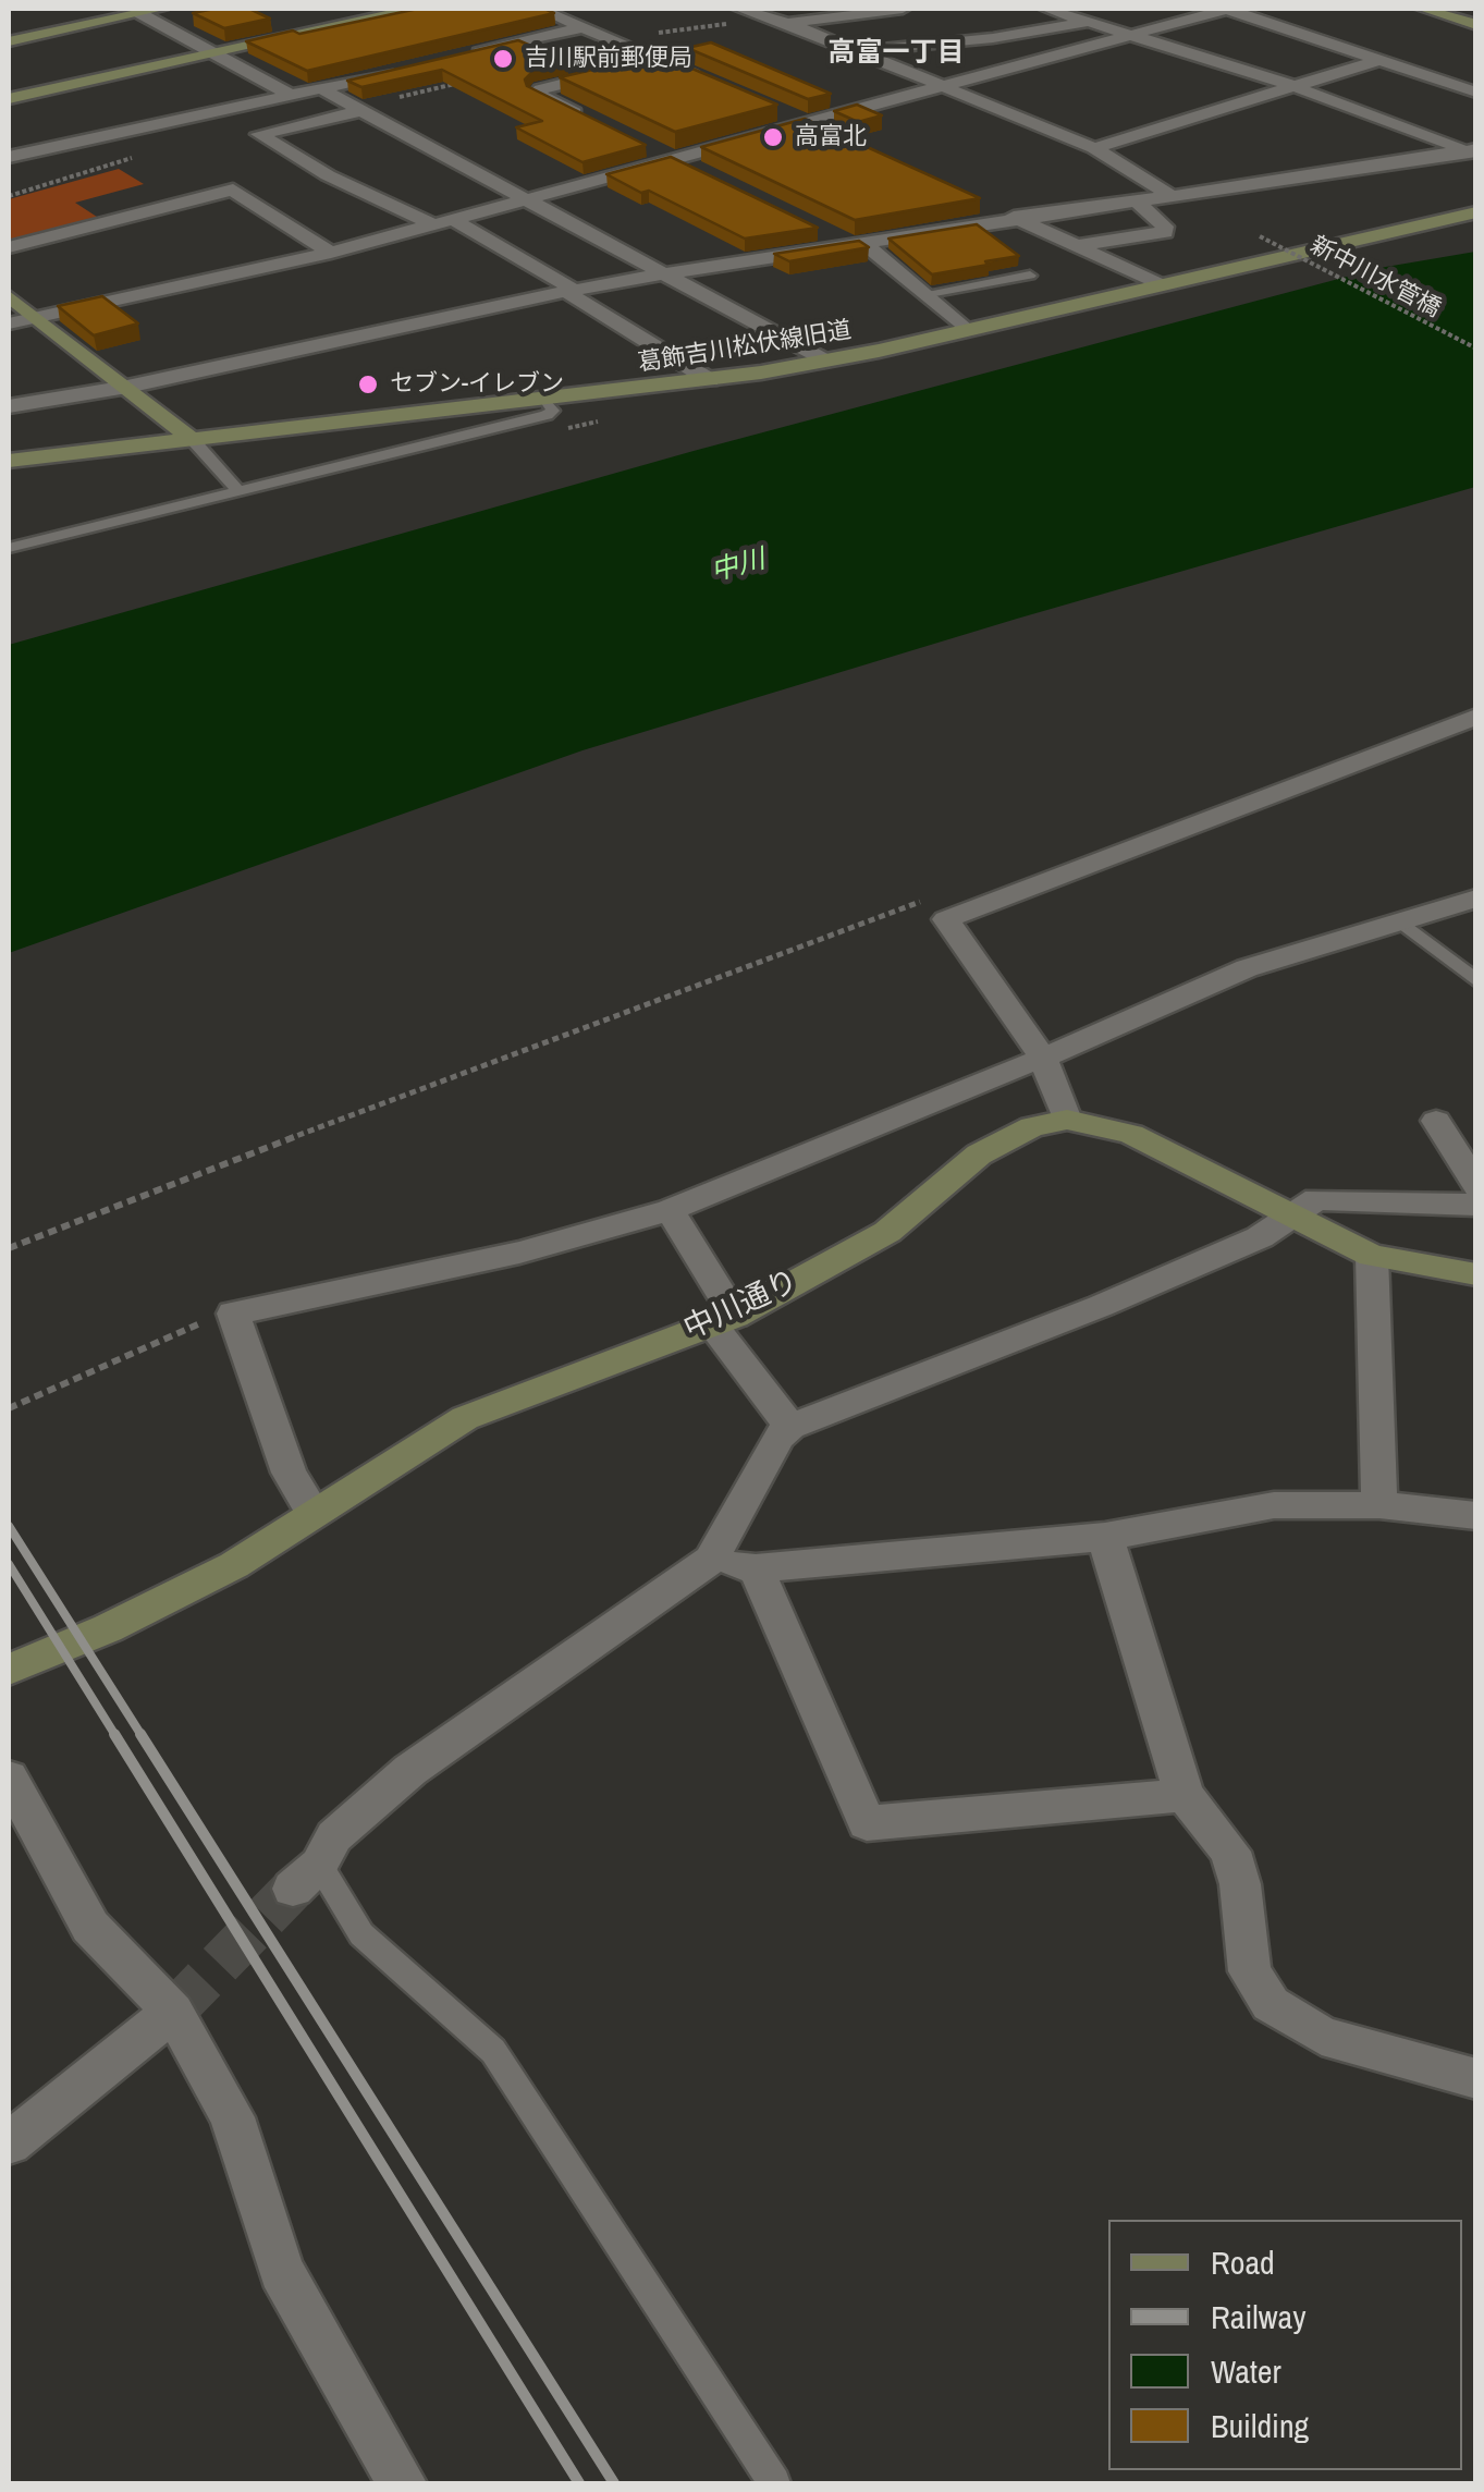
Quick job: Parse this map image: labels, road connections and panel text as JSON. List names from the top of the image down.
{
  "streets": {
    "street": ["葛飾吉川松伏線旧道", "中川通り"],
    "path": ["新中川水管橋"]
  },
  "districts": ["高富一丁目"],
  "water": ["中川"],
  "places": ["吉川駅前郵便局", "高富北", "セブン-イレブン"],
  "legend": [
    "Road",
    "Railway",
    "Water",
    "Building"
  ]
}
